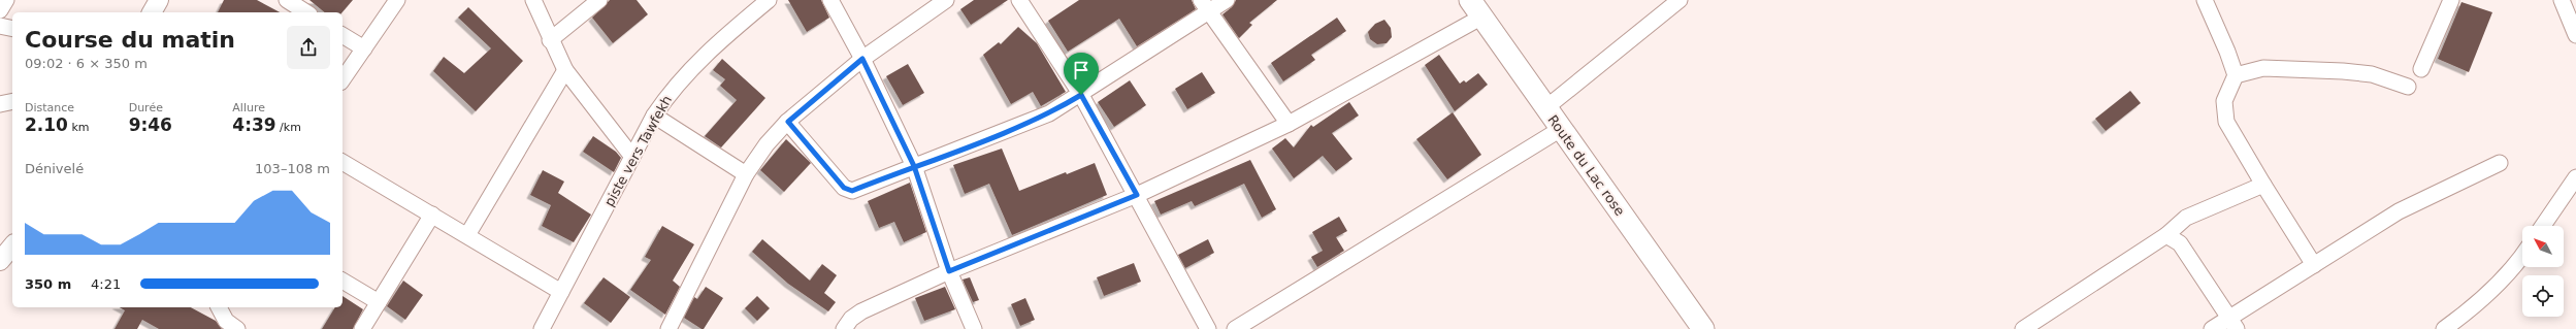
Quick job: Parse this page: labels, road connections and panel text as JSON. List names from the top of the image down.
{
  "streets": {
    "main road": ["Route du Lac rose"],
    "street": ["piste vers Tawfekh"]
  },
  "north": "top left",
  "page": {
    "heading": ["Course du matin", "09:02 · 6 × 350 m"],
    "stats": [
      ["Distance", "2.10 km"],
      ["Durée", "9:46"],
      ["Allure", "4:39 /km"]
    ],
    "chart": ["Dénivelé", "103–108 m"],
    "list": [
      {
        "name": "350 m",
        "note": "4:21"
      }
    ]
  }
}
